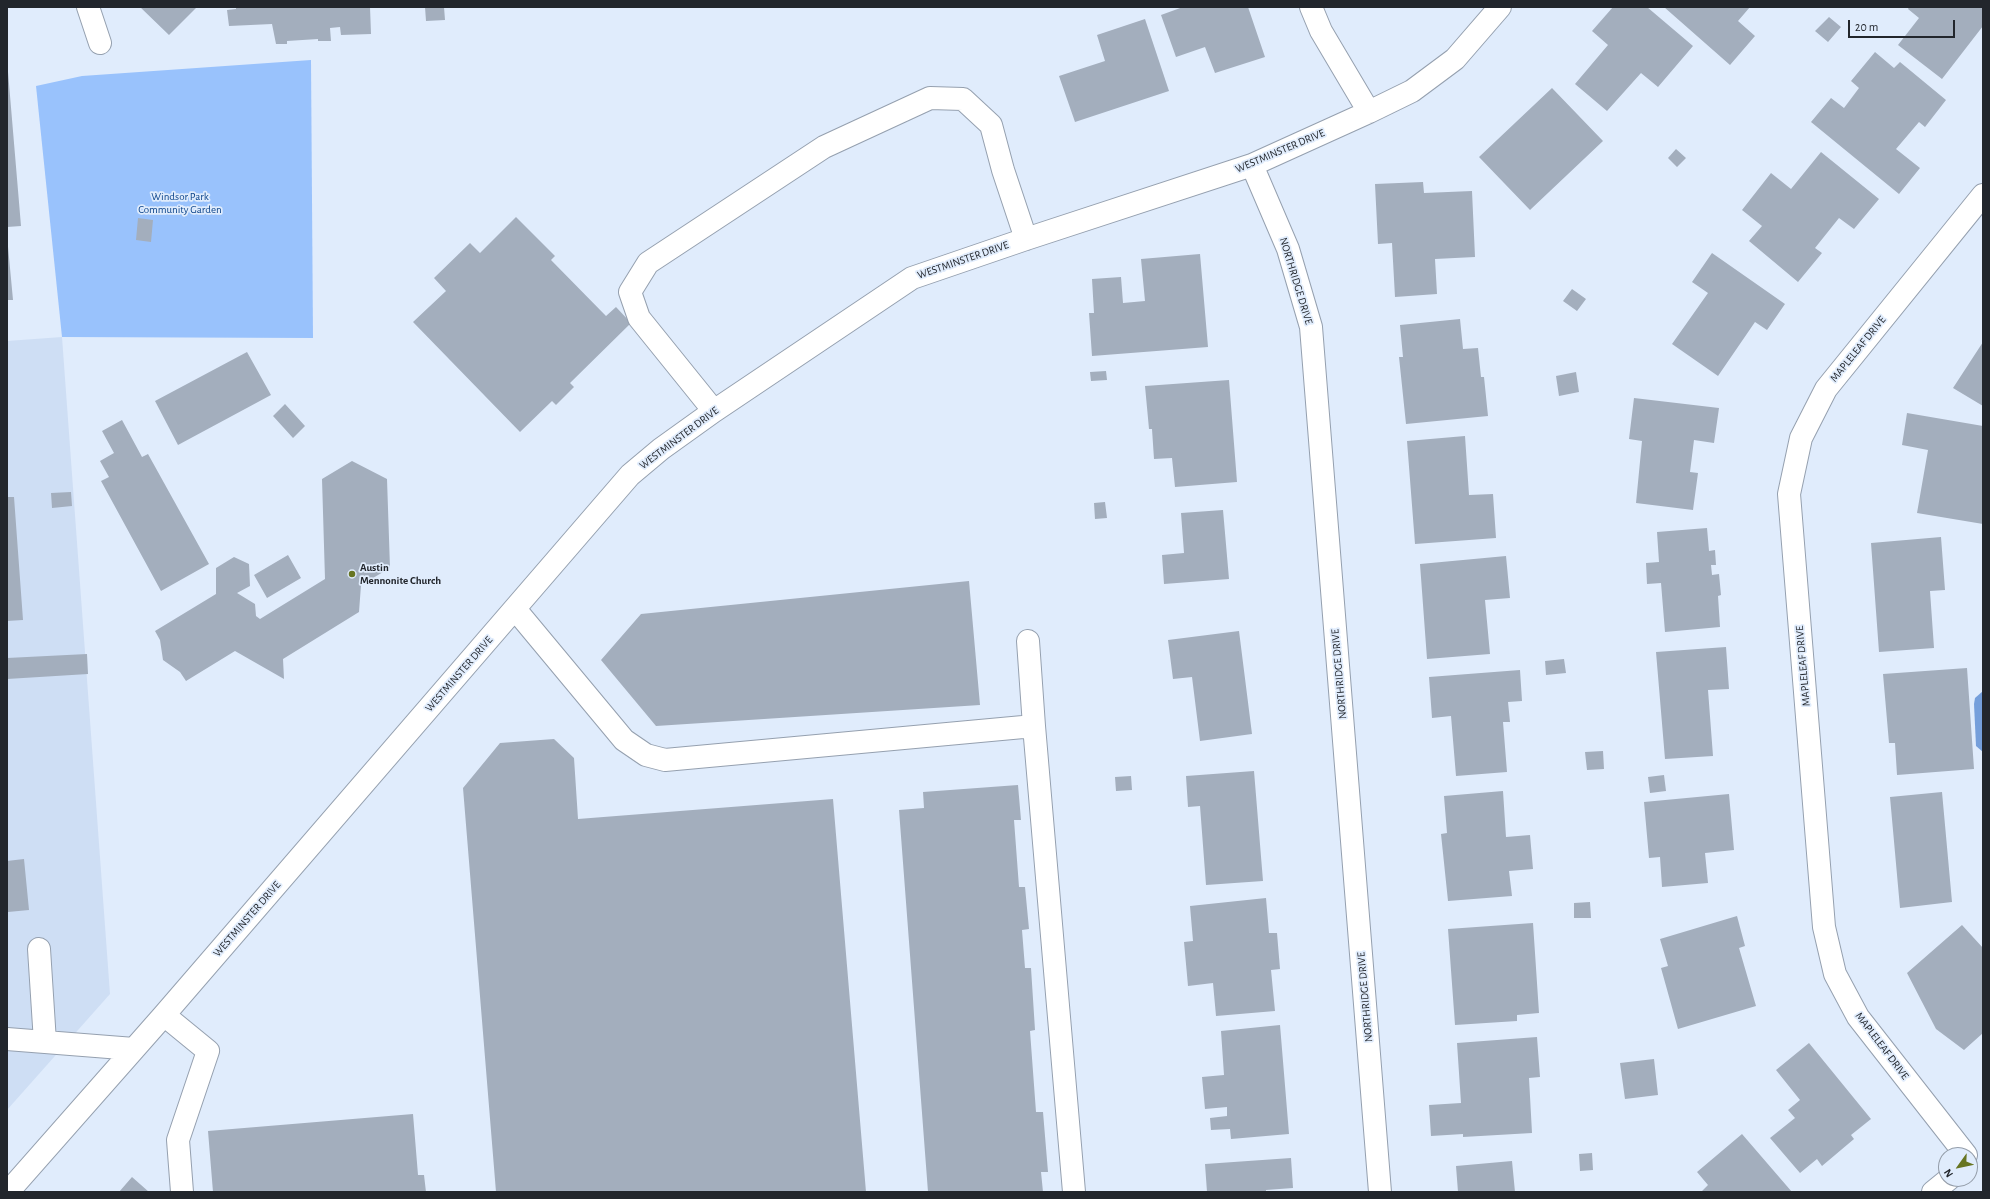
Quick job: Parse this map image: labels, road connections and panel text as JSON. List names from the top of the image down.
{
  "streets": {
    "street": ["WESTMINSTER DRIVE", "NORTHRIDGE DRIVE", "MAPLELEAF DRIVE"]
  },
  "crossings": [
    ["WESTMINSTER DRIVE", "NORTHRIDGE DRIVE"]
  ],
  "parks": ["Windsor Park Community Garden"],
  "places": ["Austin Mennonite Church"],
  "scale_bar": "20 m",
  "north": "bottom left"
}
